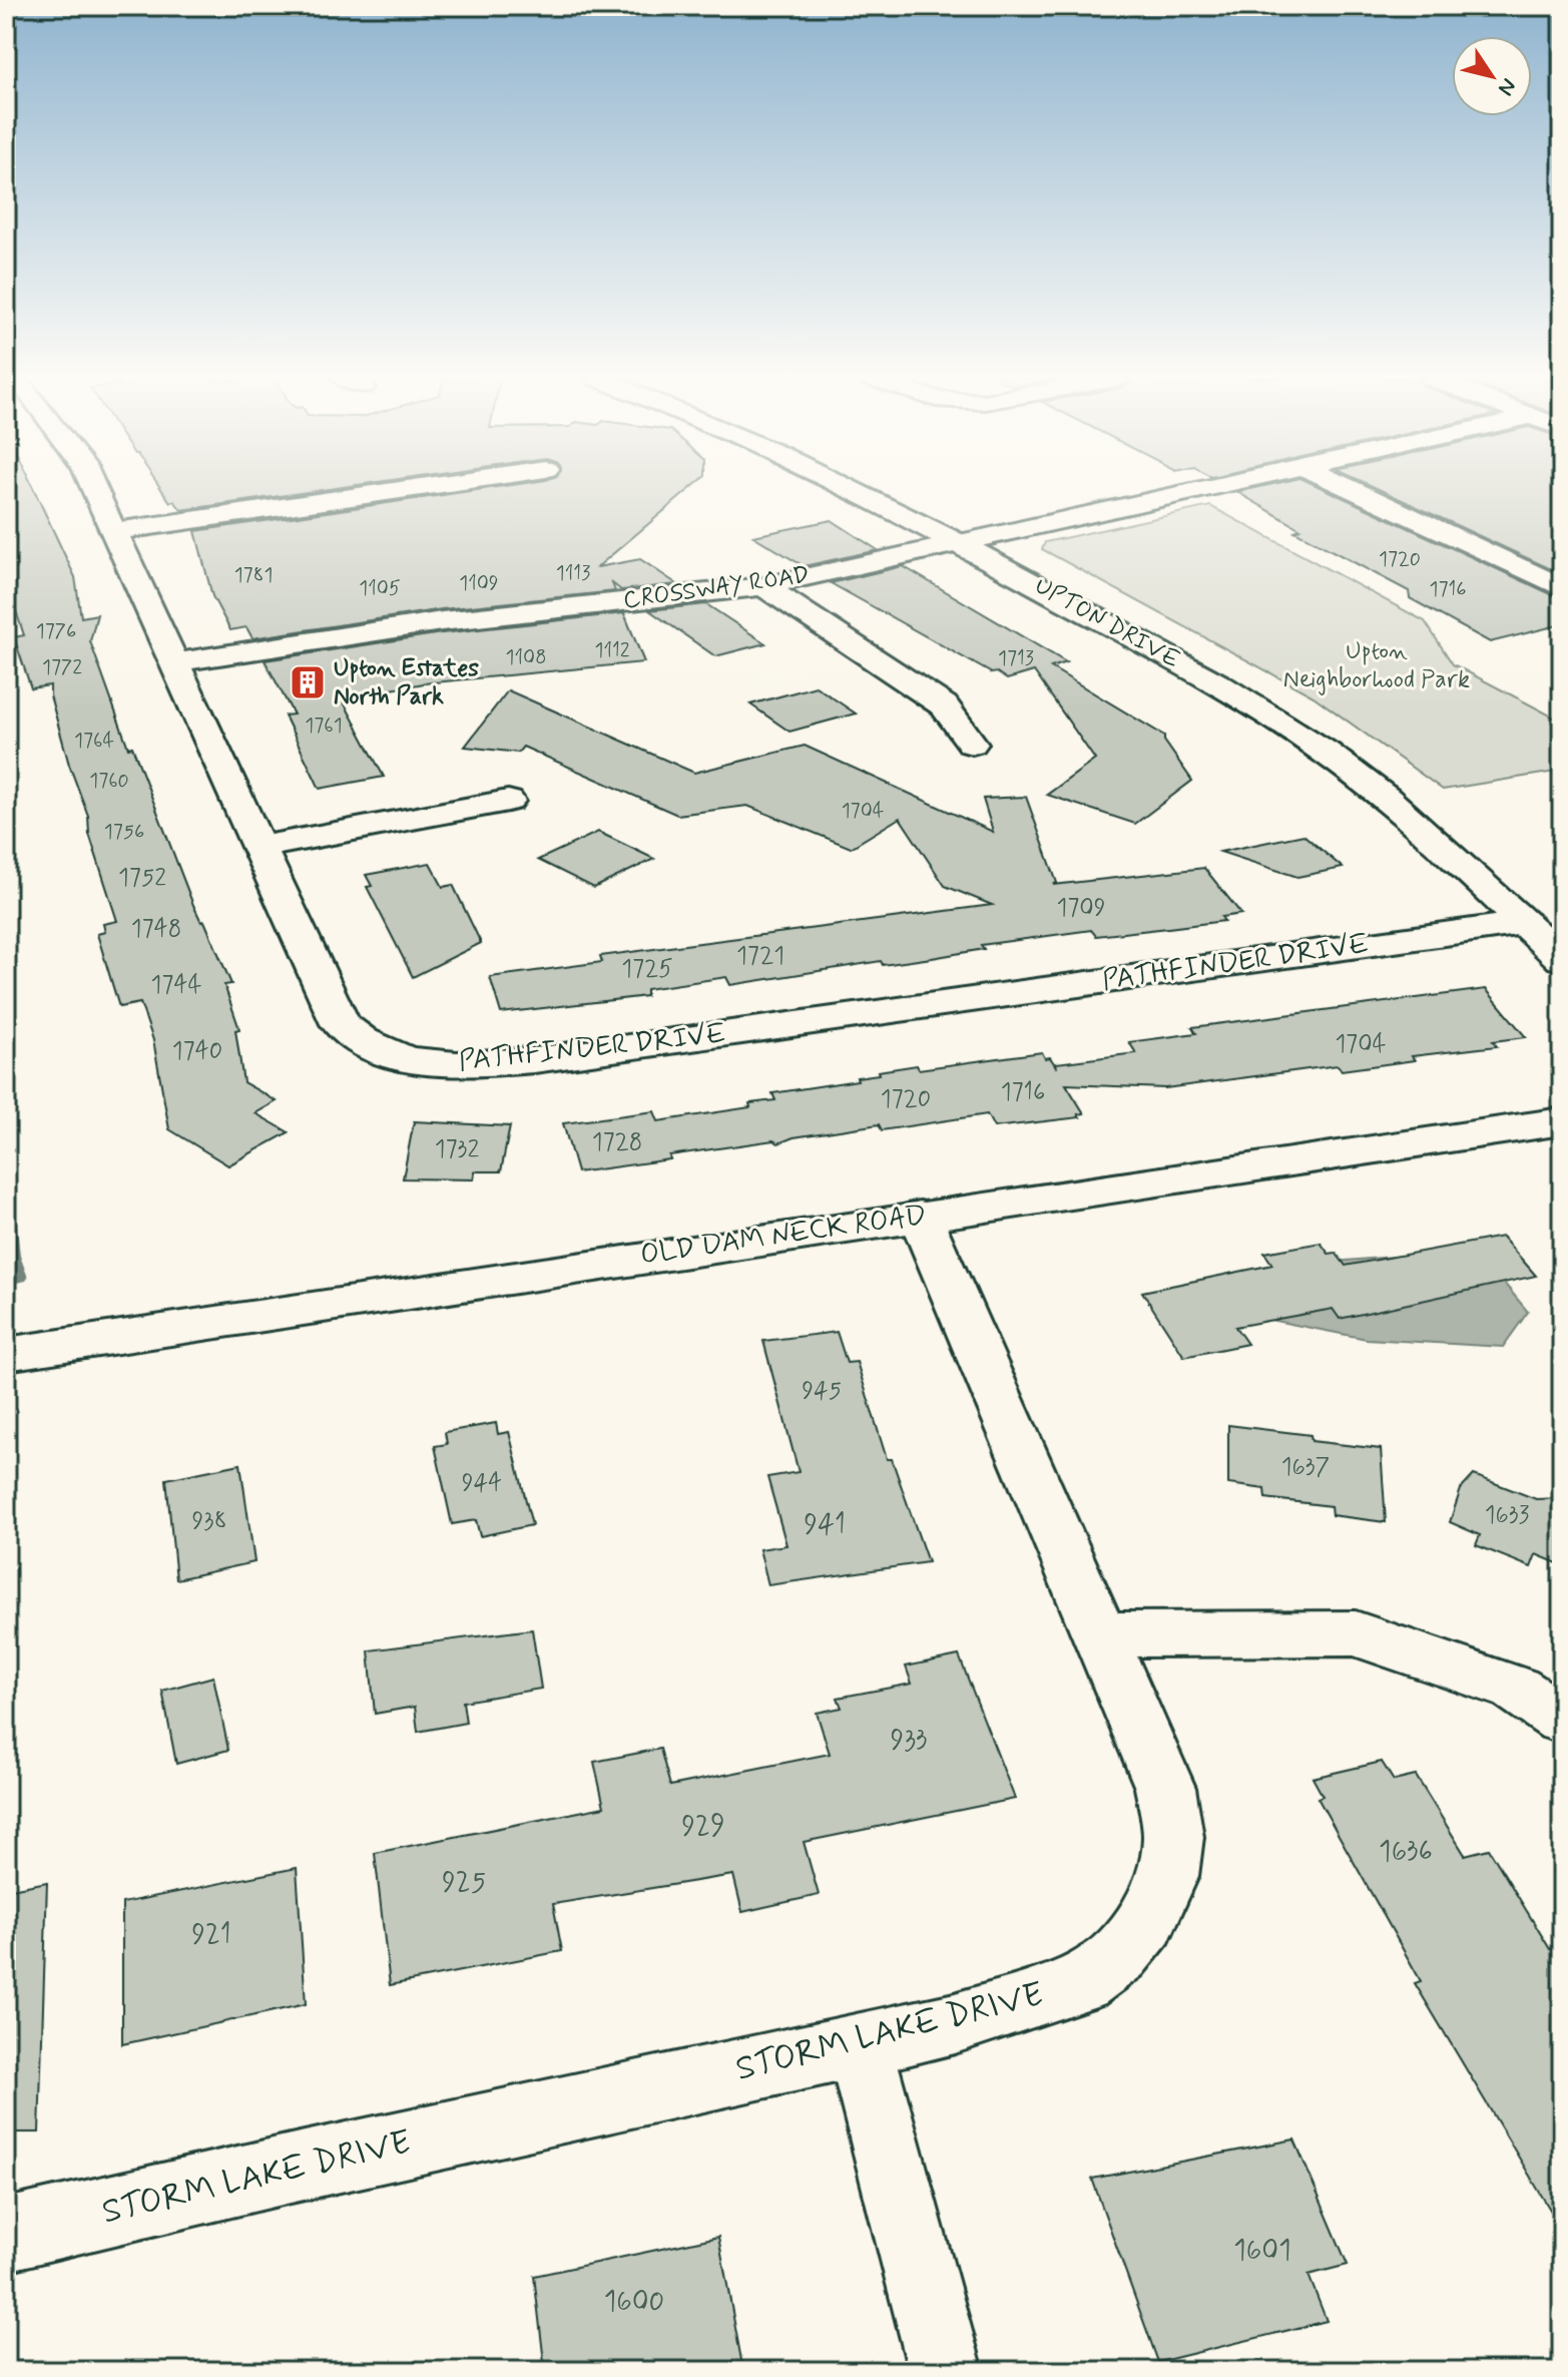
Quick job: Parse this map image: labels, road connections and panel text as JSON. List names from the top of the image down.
{
  "streets": {
    "street": [
      "CROSSWAY ROAD",
      "UPTON DRIVE",
      "PATHFINDER DRIVE",
      "OLD DAM NECK ROAD",
      "STORM LAKE DRIVE"
    ]
  },
  "crossings": [
    ["CROSSWAY ROAD", "UPTON DRIVE"],
    ["CROSSWAY ROAD", "PATHFINDER DRIVE"],
    ["UPTON DRIVE", "PATHFINDER DRIVE"],
    ["OLD DAM NECK ROAD", "STORM LAKE DRIVE"]
  ],
  "parks": ["Upton Neighborhood Park"],
  "places": {
    "building": ["Upton Estates North Park"]
  },
  "house_numbers": [
    "1720",
    "1113",
    "1781",
    "1109",
    "1105",
    "1716",
    "1776",
    "1112",
    "1108",
    "1713",
    "1772",
    "1761",
    "1764",
    "1760",
    "1704",
    "1756",
    "1752",
    "1709",
    "1748",
    "1721",
    "1725",
    "1744",
    "1704",
    "1740",
    "1716",
    "1720",
    "1728",
    "1732",
    "945",
    "1637",
    "944",
    "1633",
    "938",
    "941",
    "933",
    "929",
    "1636",
    "925",
    "921",
    "1601",
    "1600"
  ],
  "north": "bottom right"
}
